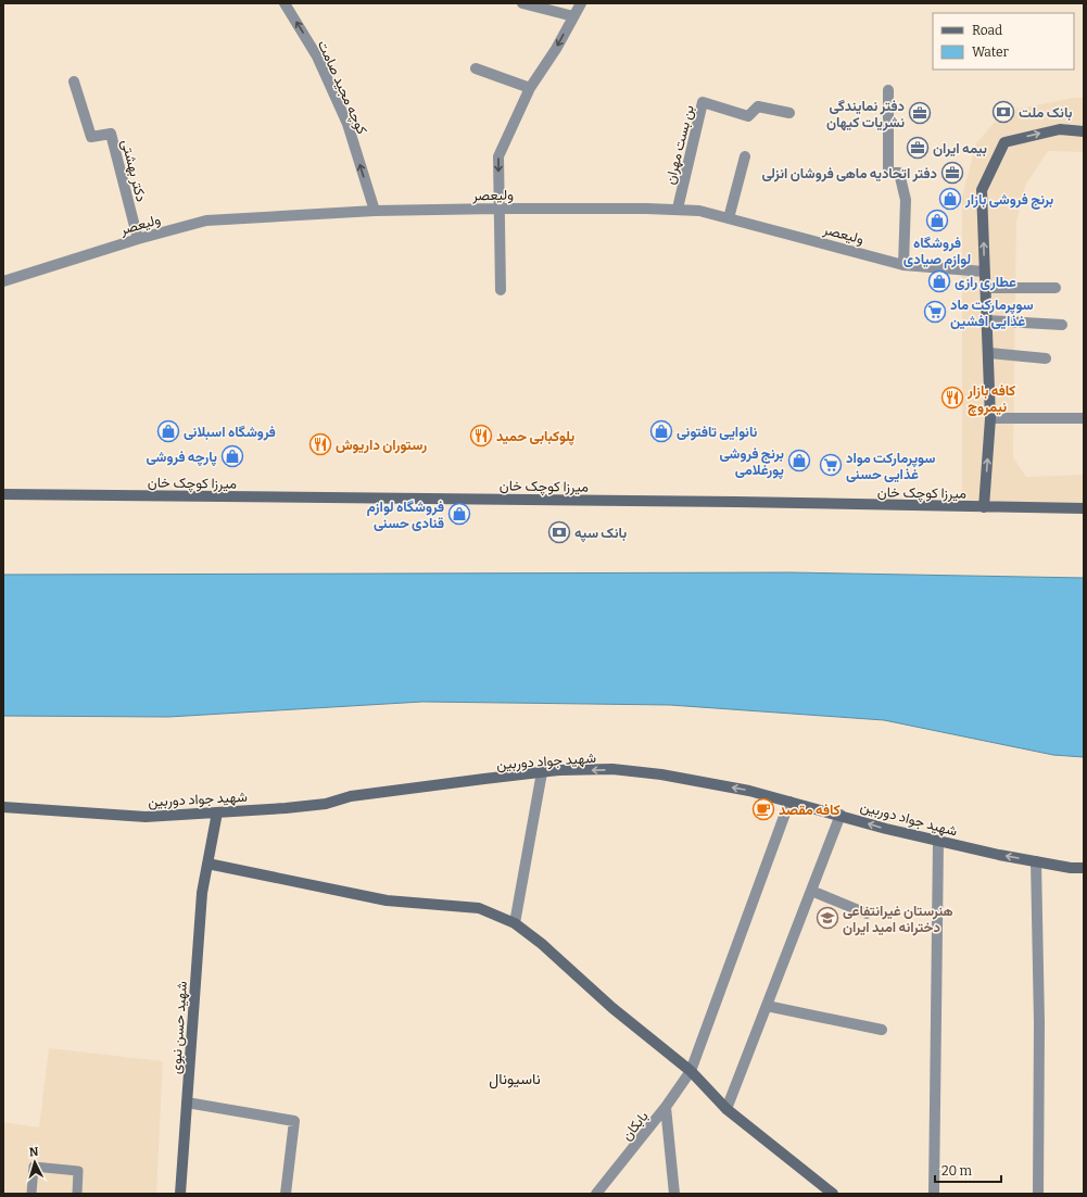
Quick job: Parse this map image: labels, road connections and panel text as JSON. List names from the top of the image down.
{
  "streets": {
    "main road": ["میرزا کوچک خان", "شهید جواد دوربین", "شهید حسن نبوی"],
    "street": [
      "کوچه مجید صامت",
      "بن بست مهران",
      "دکتر بهشتی",
      "ولیعصر",
      "بابکان"
    ]
  },
  "crossings": [
    ["کوچه مجید صامت", "ولیعصر"],
    ["بن بست مهران", "ولیعصر"],
    ["دکتر بهشتی", "ولیعصر"],
    ["شهید جواد دوربین", "شهید حسن نبوی"],
    ["شهید جواد دوربین", "بابکان"]
  ],
  "one_way": ["کوچه مجید صامت", "شهید جواد دوربین"],
  "districts": ["ناسیونال"],
  "places": {
    "bank": ["بانک ملت", "بانک سپه"],
    "office": ["دفتر نمایندگی نشریات کیهان", "بیمه ایران", "دفتر اتحادیه ماهی فروشان انزلی"],
    "shop": [
      "برنج فروشی بازار",
      "فروشگاه لوازم صیادی",
      "عطاری رازی",
      "فروشگاه اسبلانی",
      "نانوایی تافتونی",
      "پارچه فروشی",
      "برنج فروشی پورغلامی",
      "فروشگاه لوازم قنادی حسنی"
    ],
    "supermarket": ["سوپرمارکت ماد غذایی افشین", "سوپرمارکت مواد غذایی حسنی"],
    "restaurant": ["کافه بازار نیمروچ", "پلوکبابی حمید", "رستوران داریوش"],
    "cafe": ["کافه مقصد"],
    "school or university": ["هنرستان غیرانتفاعی دخترانه امید ایران"]
  },
  "legend": ["Road", "Water"],
  "scale_bar": "20 m",
  "north": "top"
}
